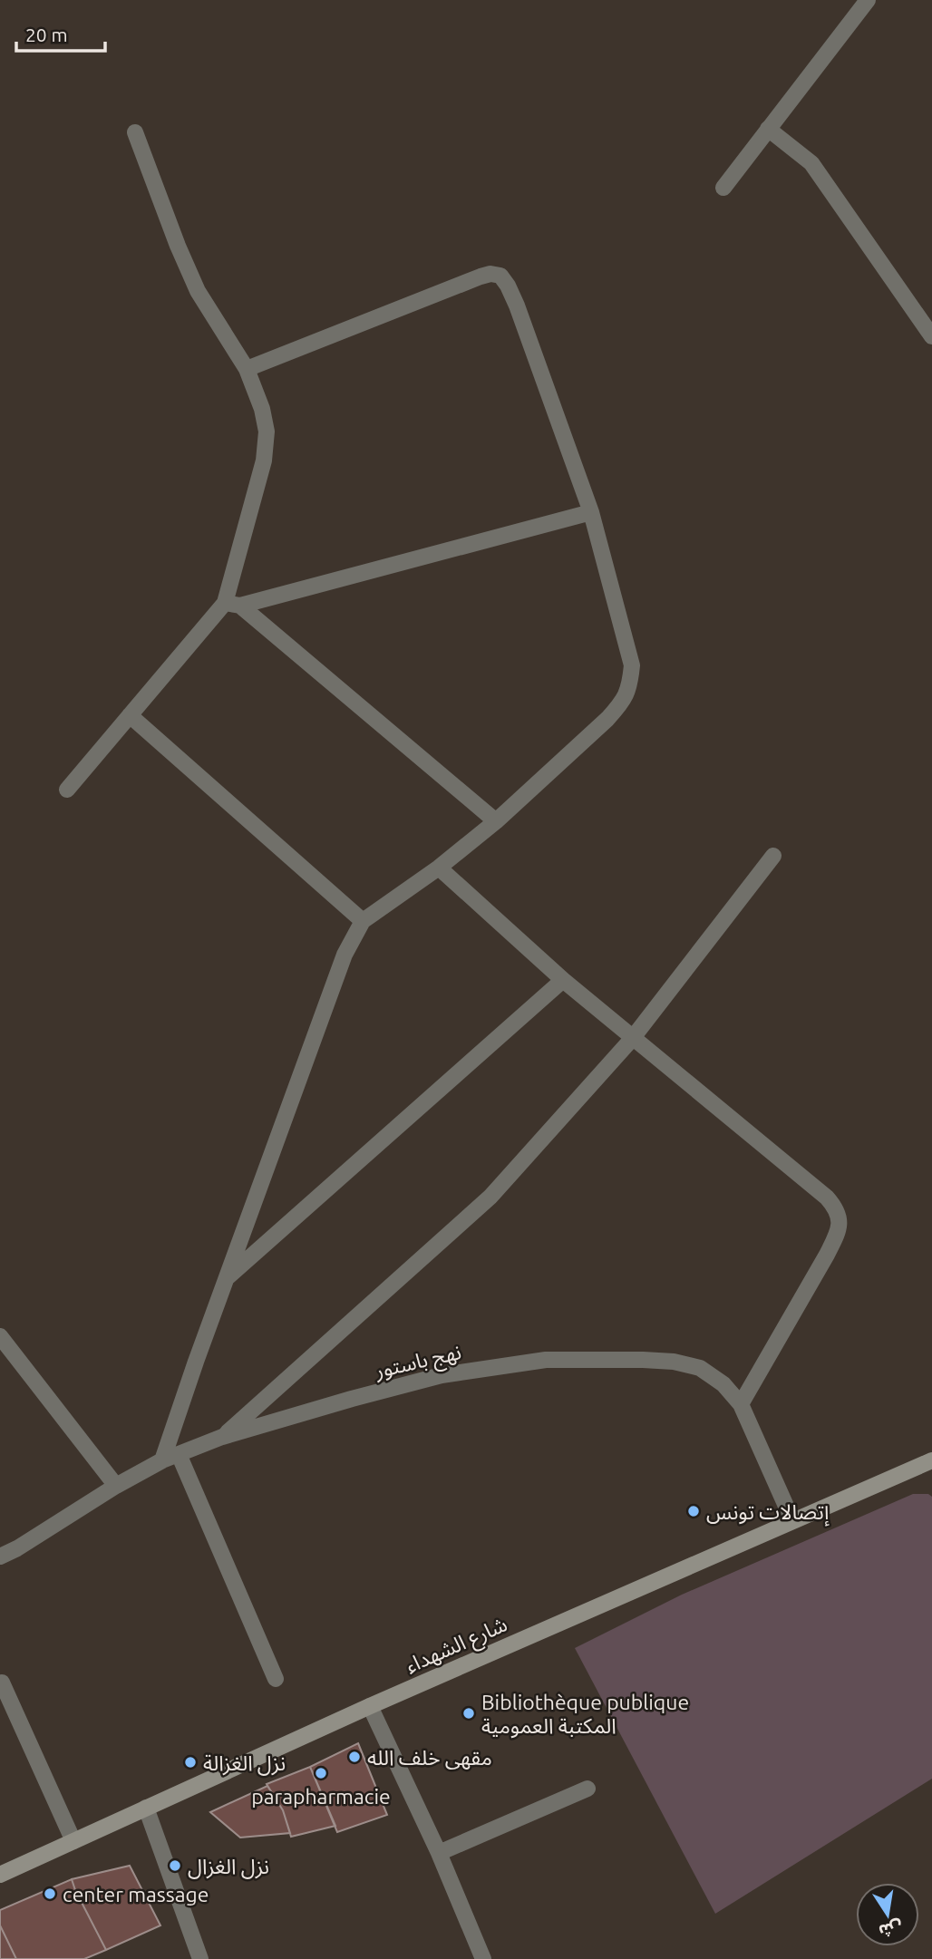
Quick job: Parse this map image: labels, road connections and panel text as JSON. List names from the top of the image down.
{
  "streets": {
    "main road": ["شارع الشهداء"],
    "street": ["نهج باستور"]
  },
  "crossings": [
    ["نهج باستور", "شارع الشهداء"]
  ],
  "places": [
    "إتصالات تونس",
    "Bibliothèque publique المكتبة العمومية",
    "مقهى خلف الله",
    "نزل الغزالة",
    "parapharmacie",
    "نزل الغزال",
    "center massage"
  ],
  "scale_bar": "20 m",
  "north": "bottom"
}
